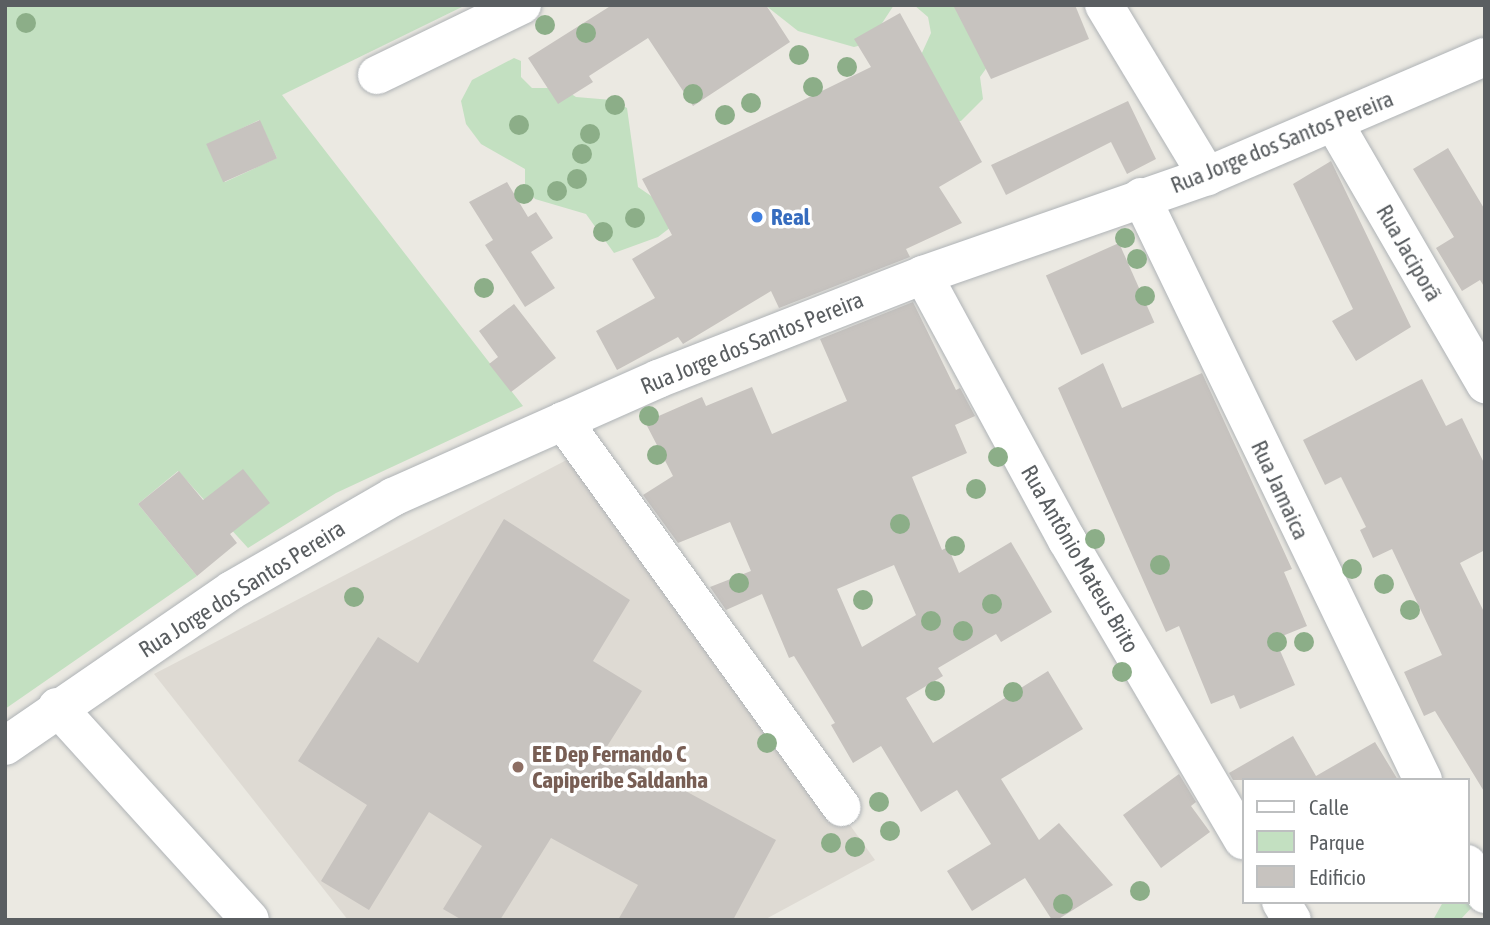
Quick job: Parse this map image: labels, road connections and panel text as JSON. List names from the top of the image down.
{
  "streets": {
    "street": [
      "Rua Jorge dos Santos Pereira",
      "Rua Jaciporã",
      "Rua Jamaica",
      "Rua Antônio Mateus Brito"
    ]
  },
  "crossings": [
    ["Rua Jorge dos Santos Pereira", "Rua Jaciporã"],
    ["Rua Jorge dos Santos Pereira", "Rua Jamaica"],
    ["Rua Jorge dos Santos Pereira", "Rua Antônio Mateus Brito"]
  ],
  "places": ["Real", "EE Dep Fernando C Capiperibe Saldanha"],
  "legend": ["Calle", "Parque", "Edificio"]
}
